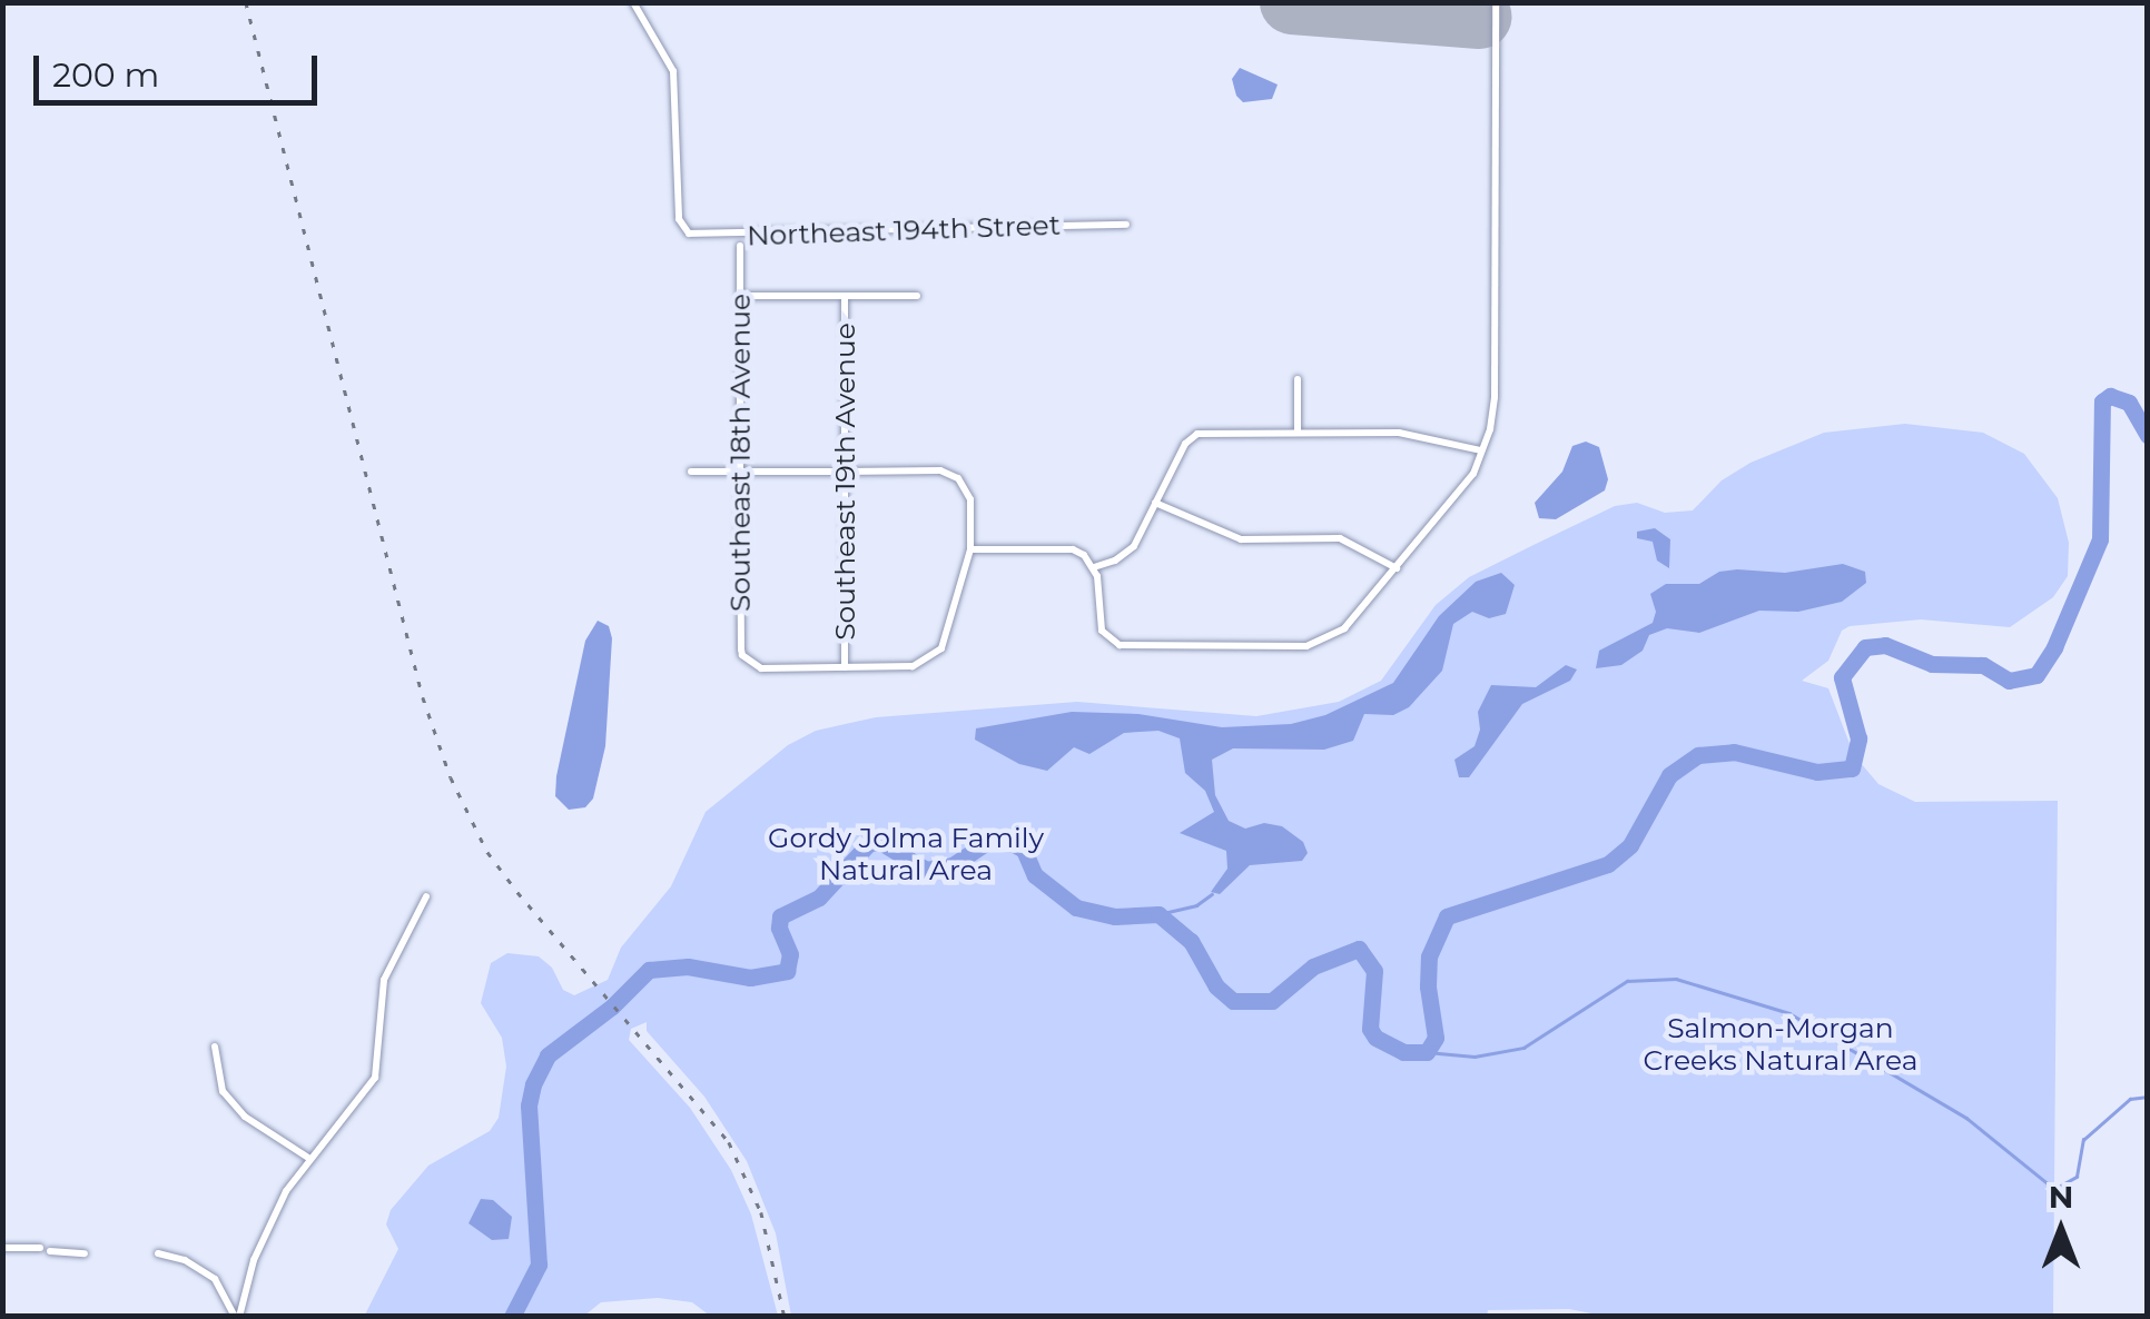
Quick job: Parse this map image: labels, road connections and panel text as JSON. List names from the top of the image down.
{
  "streets": {
    "street": ["Northeast 194th Street", "Southeast 18th Avenue", "Southeast 19th Avenue"]
  },
  "crossings": [
    ["Southeast 18th Avenue", "Southeast 19th Avenue"]
  ],
  "parks": ["Gordy Jolma Family Natural Area", "Salmon-Morgan Creeks Natural Area"],
  "scale_bar": "200 m",
  "north": "top"
}
